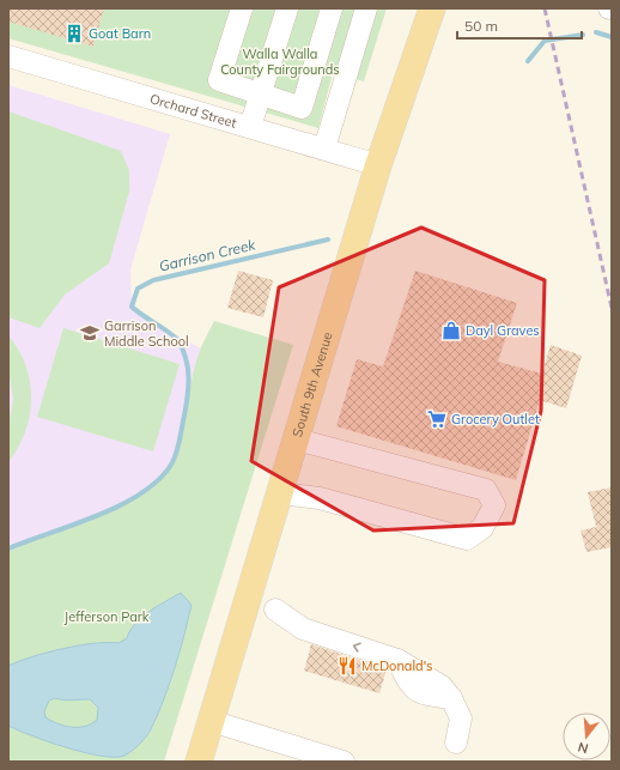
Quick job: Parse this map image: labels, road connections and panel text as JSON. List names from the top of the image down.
{
  "streets": {
    "main road": ["South 9th Avenue"],
    "street": ["Orchard Street"]
  },
  "crossings": [
    ["Orchard Street", "South 9th Avenue"]
  ],
  "water": ["Garrison Creek"],
  "parks": ["Walla Walla County Fairgrounds", "Jefferson Park"],
  "places": {
    "building": ["Goat Barn"],
    "shop": ["Dayl Graves"],
    "school or university": ["Garrison Middle School"],
    "supermarket": ["Grocery Outlet"],
    "restaurant": ["McDonald's"]
  },
  "scale_bar": "50 m",
  "north": "bottom"
}
